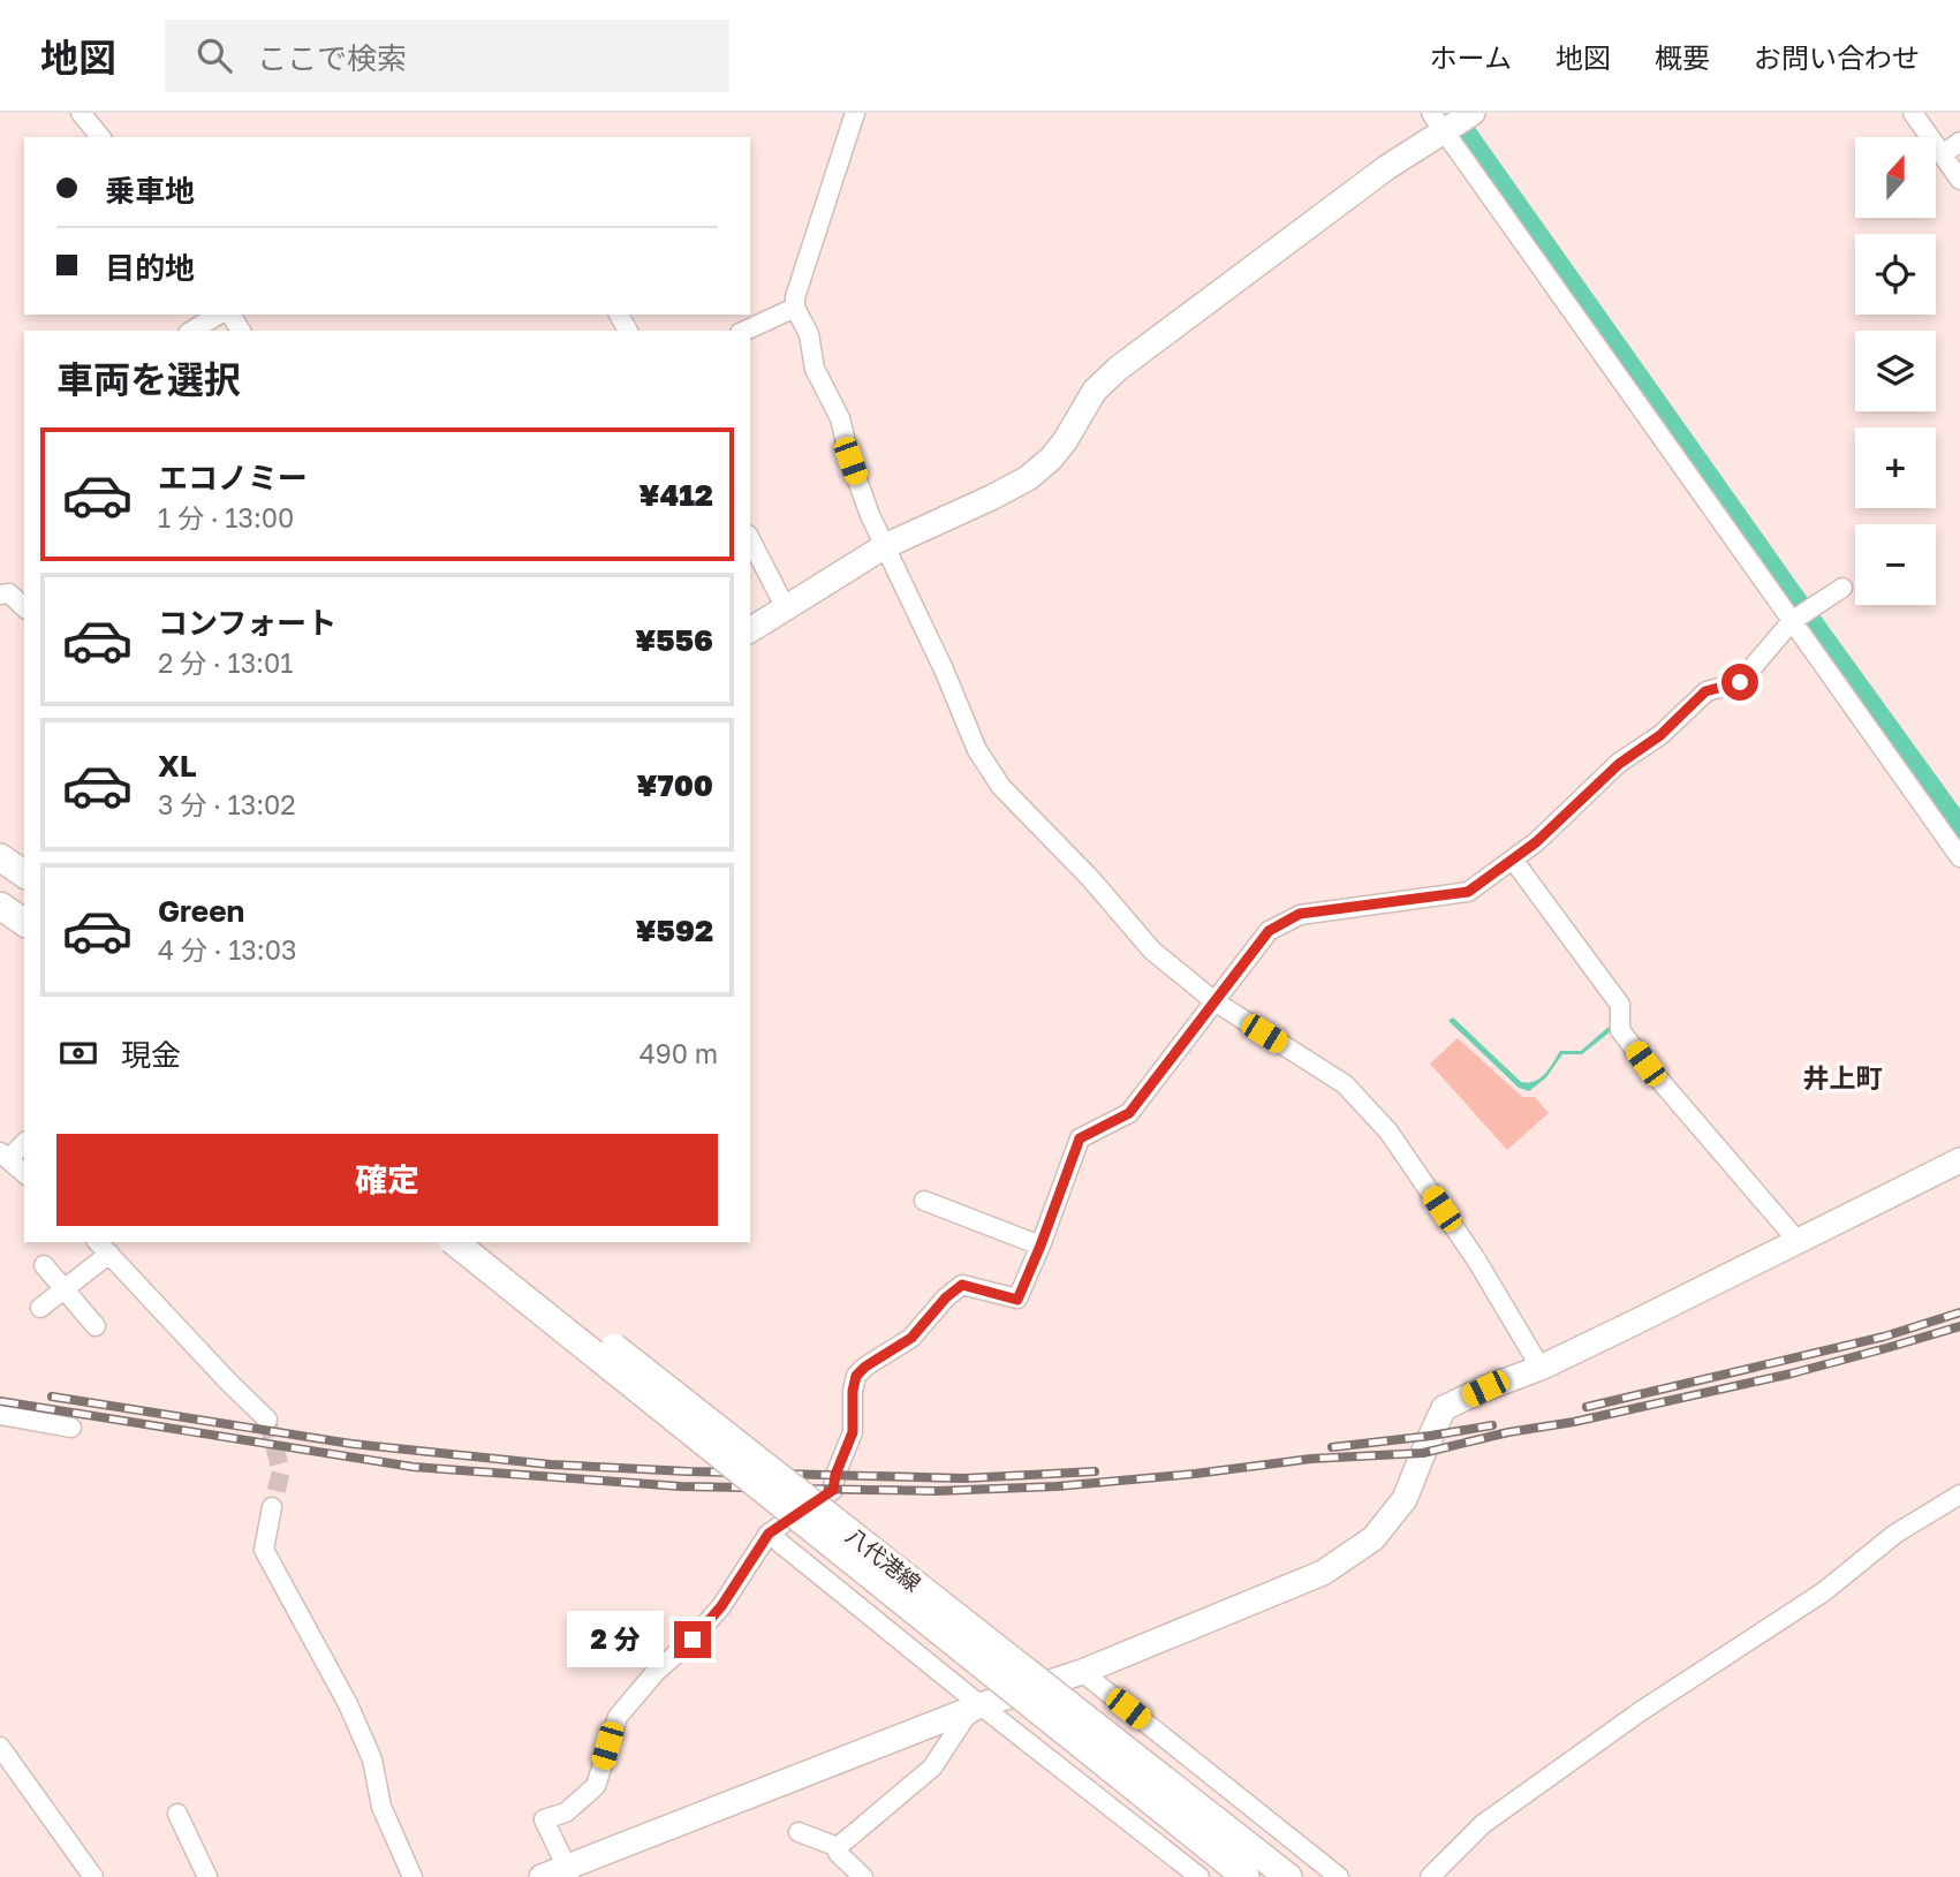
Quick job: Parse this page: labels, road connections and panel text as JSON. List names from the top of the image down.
{
  "streets": {
    "main road": ["八代港線"]
  },
  "districts": ["井上町"],
  "north": "top",
  "page": {
    "header": "地図",
    "search": "ここで検索",
    "nav": [
      "ホーム",
      "地図",
      "概要",
      "お問い合わせ"
    ],
    "map_buttons": ["+", "−"],
    "banner": ["乗車地", "目的地"],
    "heading": "車両を選択",
    "list": [
      {
        "name": "エコノミー",
        "note": "1 分 · 13:00",
        "value": "¥412"
      },
      {
        "name": "コンフォート",
        "note": "2 分 · 13:01",
        "value": "¥556"
      },
      {
        "name": "XL",
        "note": "3 分 · 13:02",
        "value": "¥700"
      },
      {
        "name": "Green",
        "note": "4 分 · 13:03",
        "value": "¥592"
      }
    ],
    "pay": ["現金", "490 m"],
    "buttons": "確定",
    "bubble": "2 分"
  }
}
